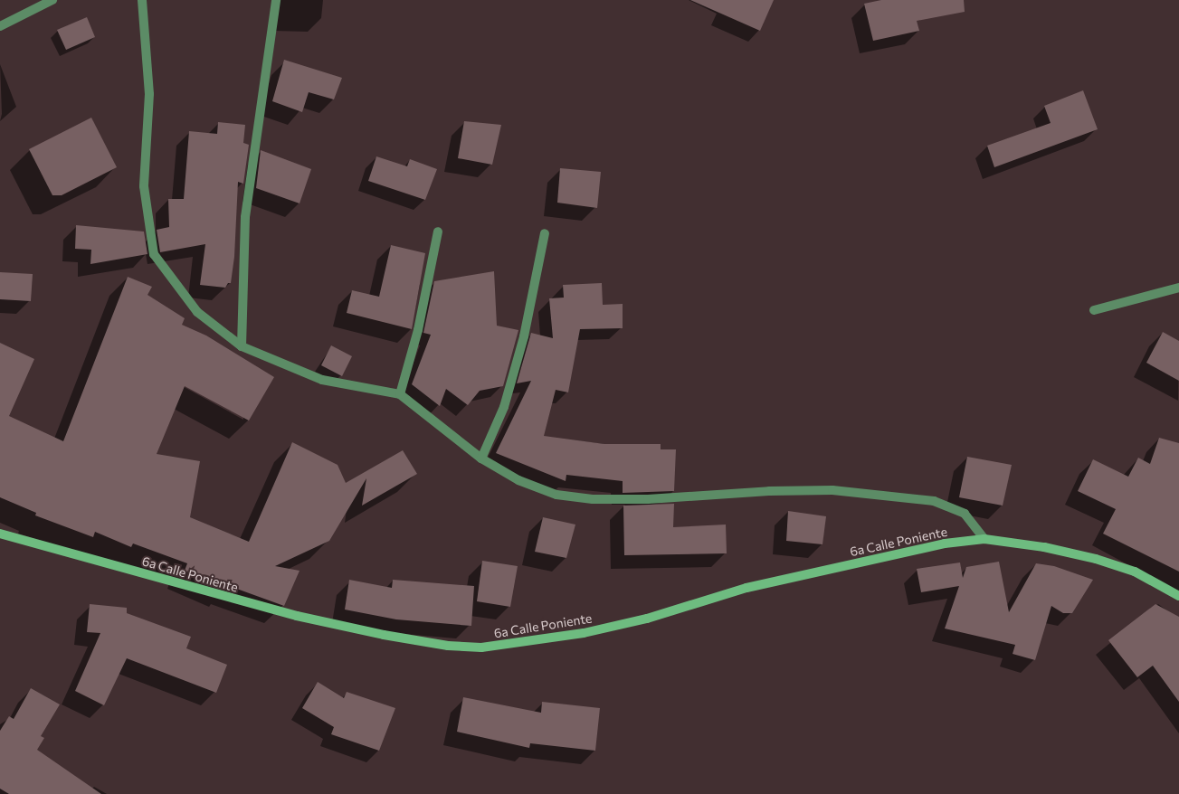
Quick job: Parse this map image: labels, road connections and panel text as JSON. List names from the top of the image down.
{
  "streets": {
    "street": ["6a Calle Poniente"]
  }
}
